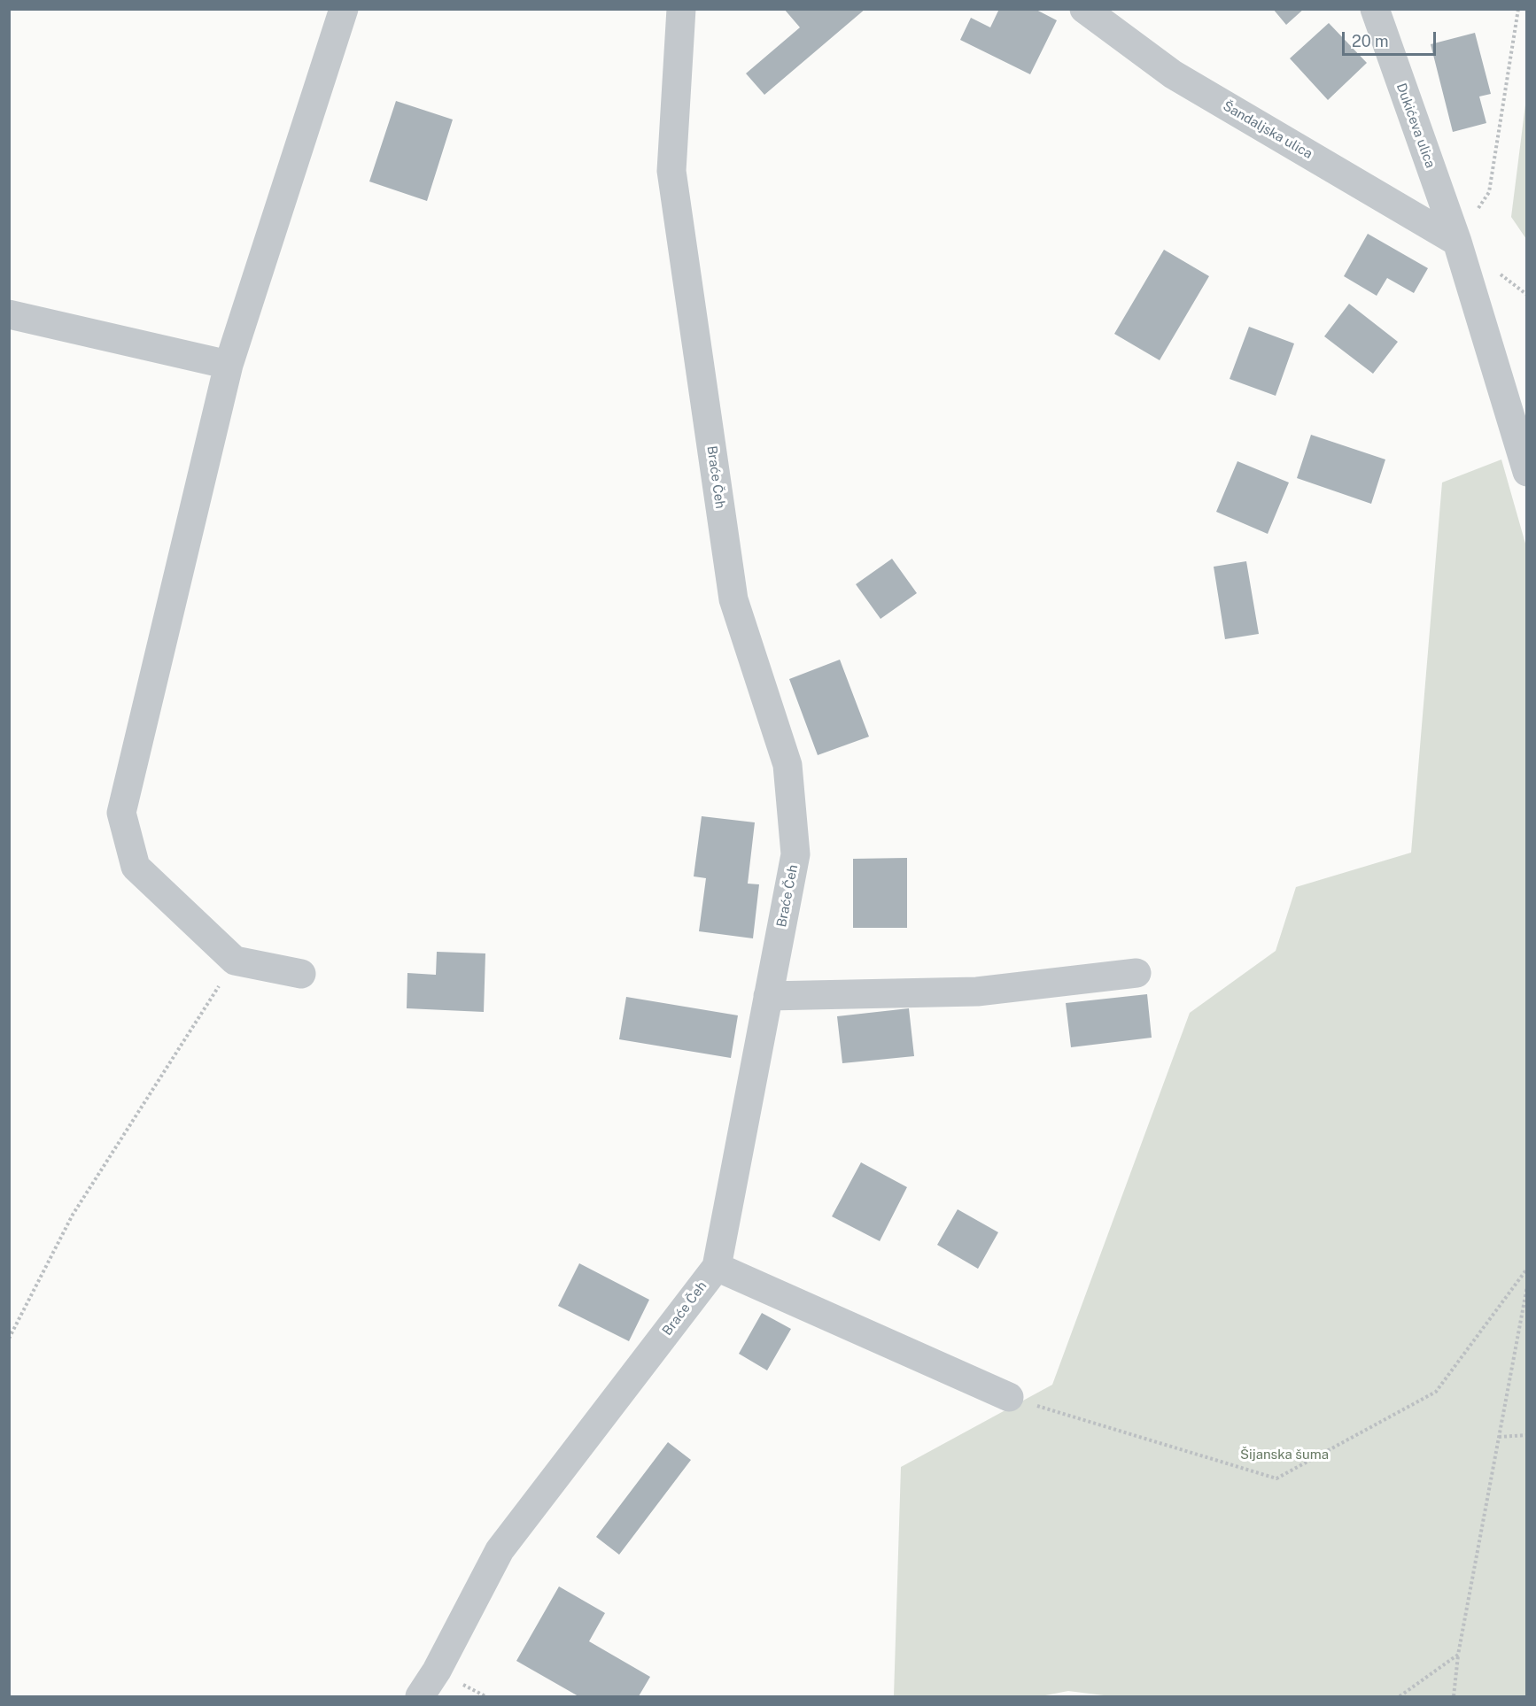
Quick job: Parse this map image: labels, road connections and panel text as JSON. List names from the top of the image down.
{
  "streets": {
    "street": ["Dukićeva ulica", "Šandaljska ulica", "Braće Čeh"]
  },
  "crossings": [
    ["Dukićeva ulica", "Šandaljska ulica"]
  ],
  "parks": ["Šijanska šuma"],
  "scale_bar": "20 m"
}
